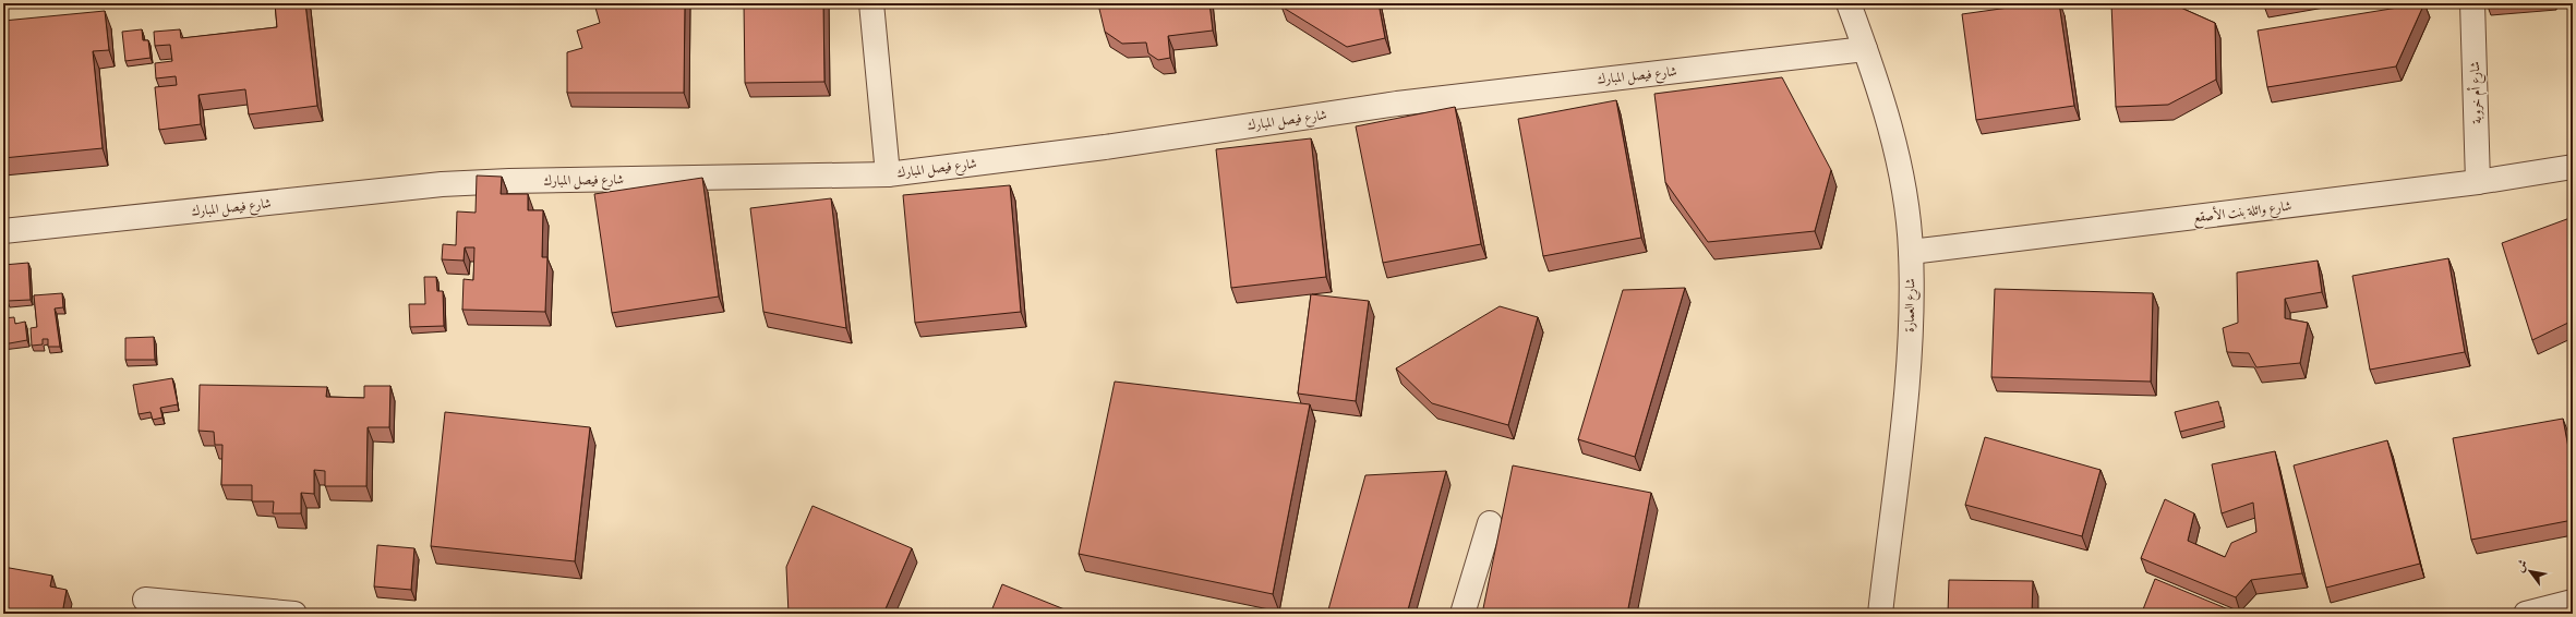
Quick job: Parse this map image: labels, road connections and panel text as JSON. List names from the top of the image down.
{
  "streets": {
    "street": [
      "شارع فيصل المبارك",
      "شارع أم خروبة",
      "شارع وائلة بنت الأصقع",
      "شارع العمارة"
    ]
  },
  "crossings": [
    ["شارع فيصل المبارك", "شارع العمارة"],
    ["شارع أم خروبة", "شارع وائلة بنت الأصقع"],
    ["شارع وائلة بنت الأصقع", "شارع العمارة"]
  ],
  "north": "top left"
}
